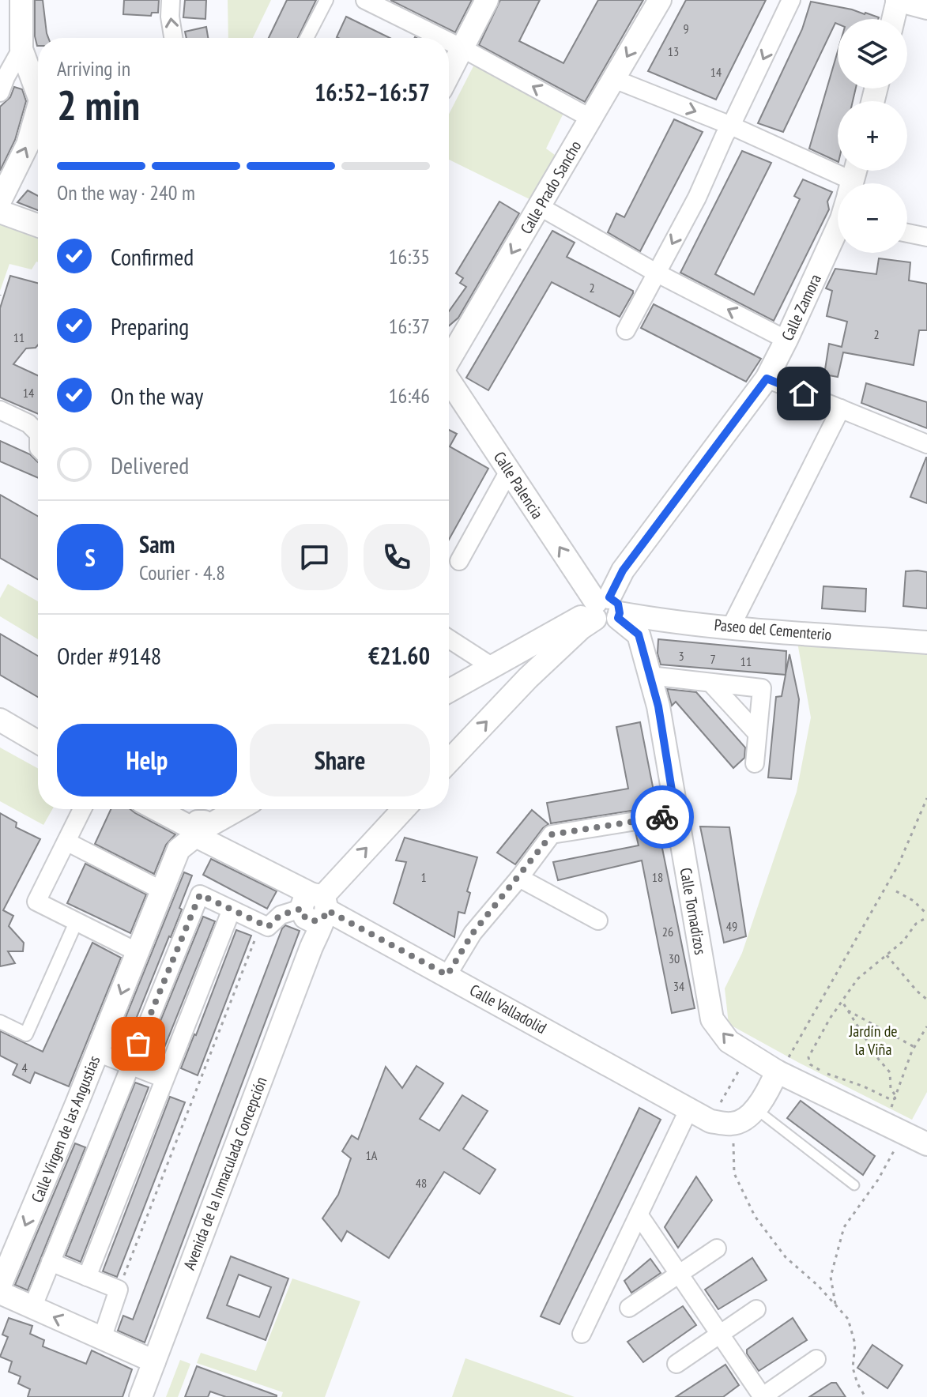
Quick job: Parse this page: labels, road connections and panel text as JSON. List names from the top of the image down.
{
  "streets": {
    "street": [
      "Calle Prado Sancho",
      "Calle Zamora",
      "Calle Palencia",
      "Paseo del Cementerio",
      "Calle Tornadizos",
      "Calle Valladolid",
      "Calle Virgen de las Angustias",
      "Avenida de la Inmaculada Concepción"
    ]
  },
  "crossings": [
    ["Calle Zamora", "Calle Palencia"],
    ["Calle Zamora", "Paseo del Cementerio"],
    ["Calle Zamora", "Calle Tornadizos"],
    ["Calle Palencia", "Paseo del Cementerio"],
    ["Calle Palencia", "Calle Tornadizos"],
    ["Paseo del Cementerio", "Calle Tornadizos"],
    ["Calle Valladolid", "Calle Virgen de las Angustias"],
    ["Calle Valladolid", "Avenida de la Inmaculada Concepción"]
  ],
  "one_way": ["Calle Tornadizos"],
  "parks": ["Jardín de la Viña"],
  "house_numbers": [
    "9",
    "13",
    "14",
    "2",
    "2",
    "11",
    "14",
    "3",
    "7",
    "11",
    "1",
    "18",
    "49",
    "26",
    "30",
    "34",
    "4",
    "1A",
    "48"
  ],
  "page": {
    "map_buttons": ["+", "−"],
    "heading": ["2 min", "Arriving in", "16:52–16:57"],
    "panel": [
      "Sam",
      "Courier · 4.8",
      "Order #9148",
      "€21.60"
    ],
    "bar": "On the way · 240 m",
    "list": [
      ["Confirmed", "16:35"],
      ["Preparing", "16:37"],
      ["On the way", "16:46"],
      "Delivered"
    ],
    "round": "S",
    "buttons": ["Help", "Share"]
  }
}
